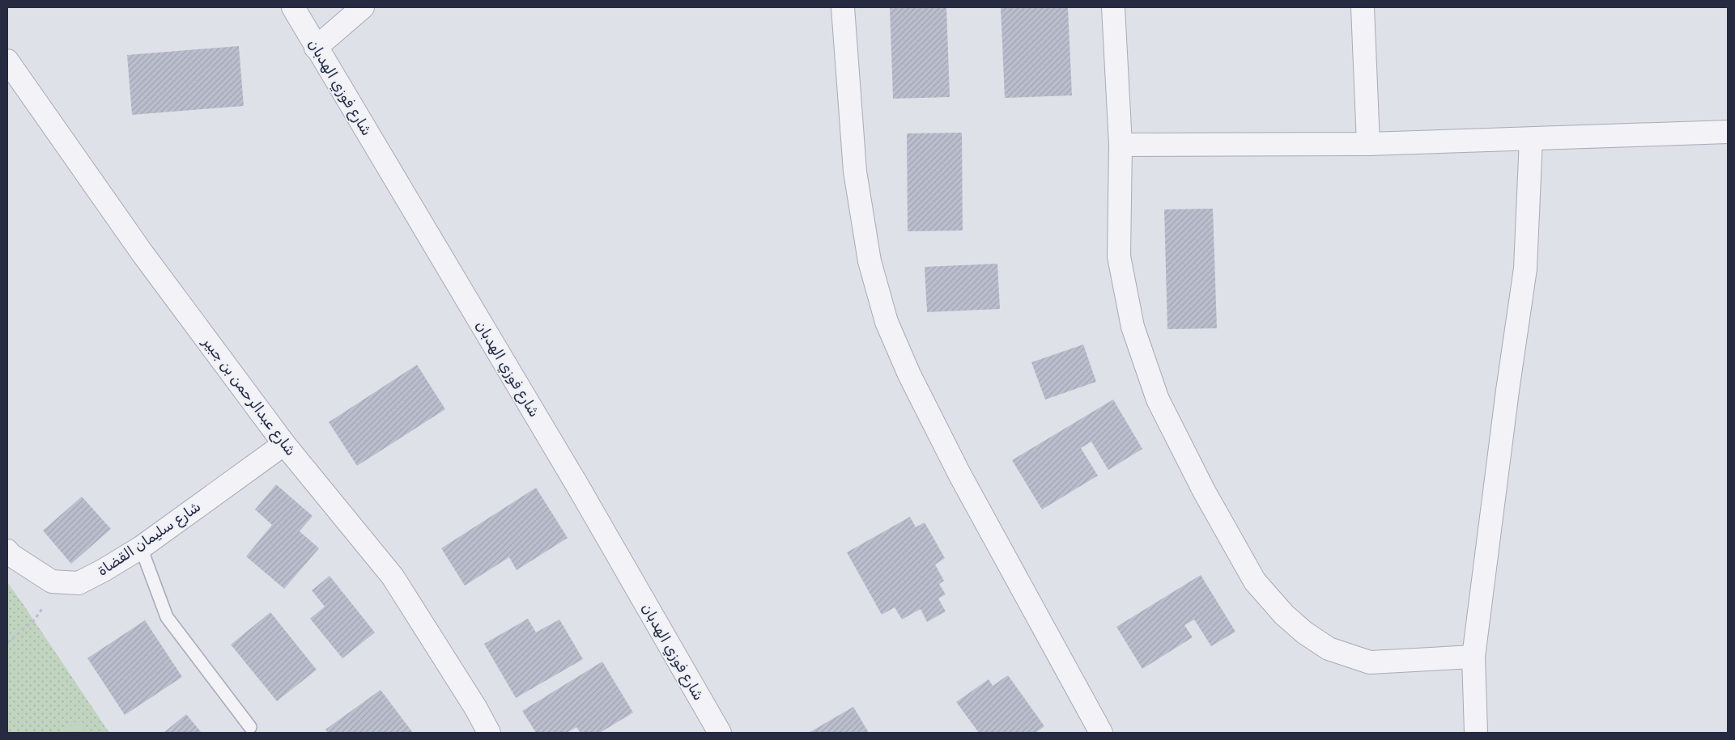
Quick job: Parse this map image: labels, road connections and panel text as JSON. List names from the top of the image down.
{
  "streets": {
    "street": ["شارع فوزي الهدبان", "شارع عبدالرحمن بن جبير", "شارع سليمان القضاة"]
  },
  "crossings": [
    ["شارع عبدالرحمن بن جبير", "شارع سليمان القضاة"]
  ]
}
